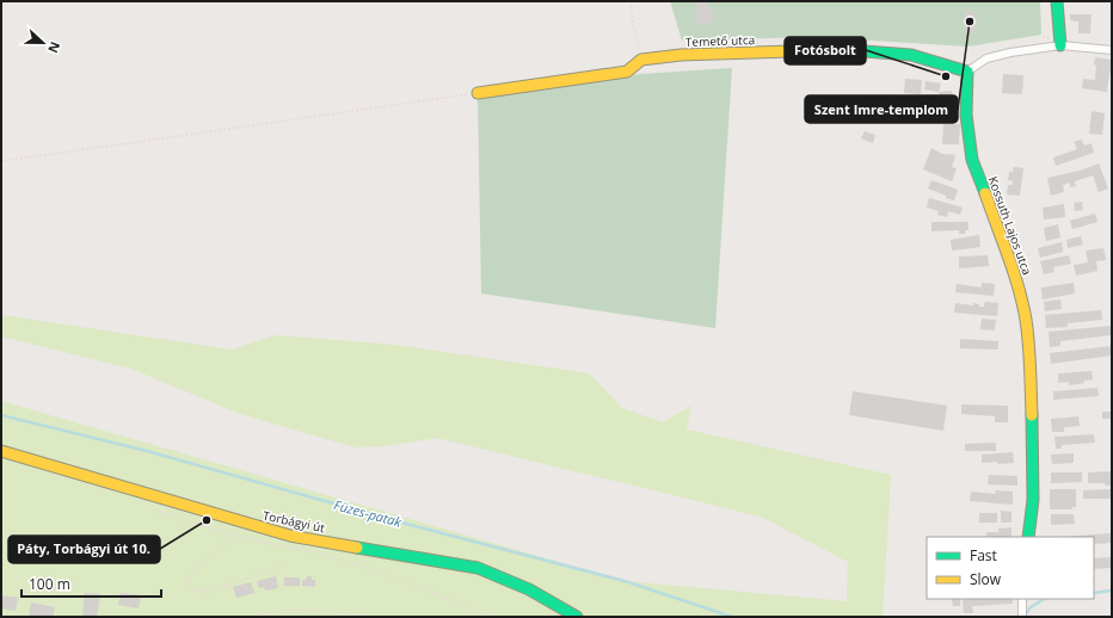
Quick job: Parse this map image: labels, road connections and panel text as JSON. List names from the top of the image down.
{
  "streets": {
    "street": ["Temető utca", "Kossuth Lajos utca", "Torbágyi út"]
  },
  "crossings": [
    ["Temető utca", "Kossuth Lajos utca"]
  ],
  "water": ["Füzes-patak"],
  "places": ["Szent Imre-templom", "Fotósbolt", "Páty, Torbágyi út 10."],
  "legend": ["Fast", "Slow"],
  "scale_bar": "100 m",
  "north": "right"
}
